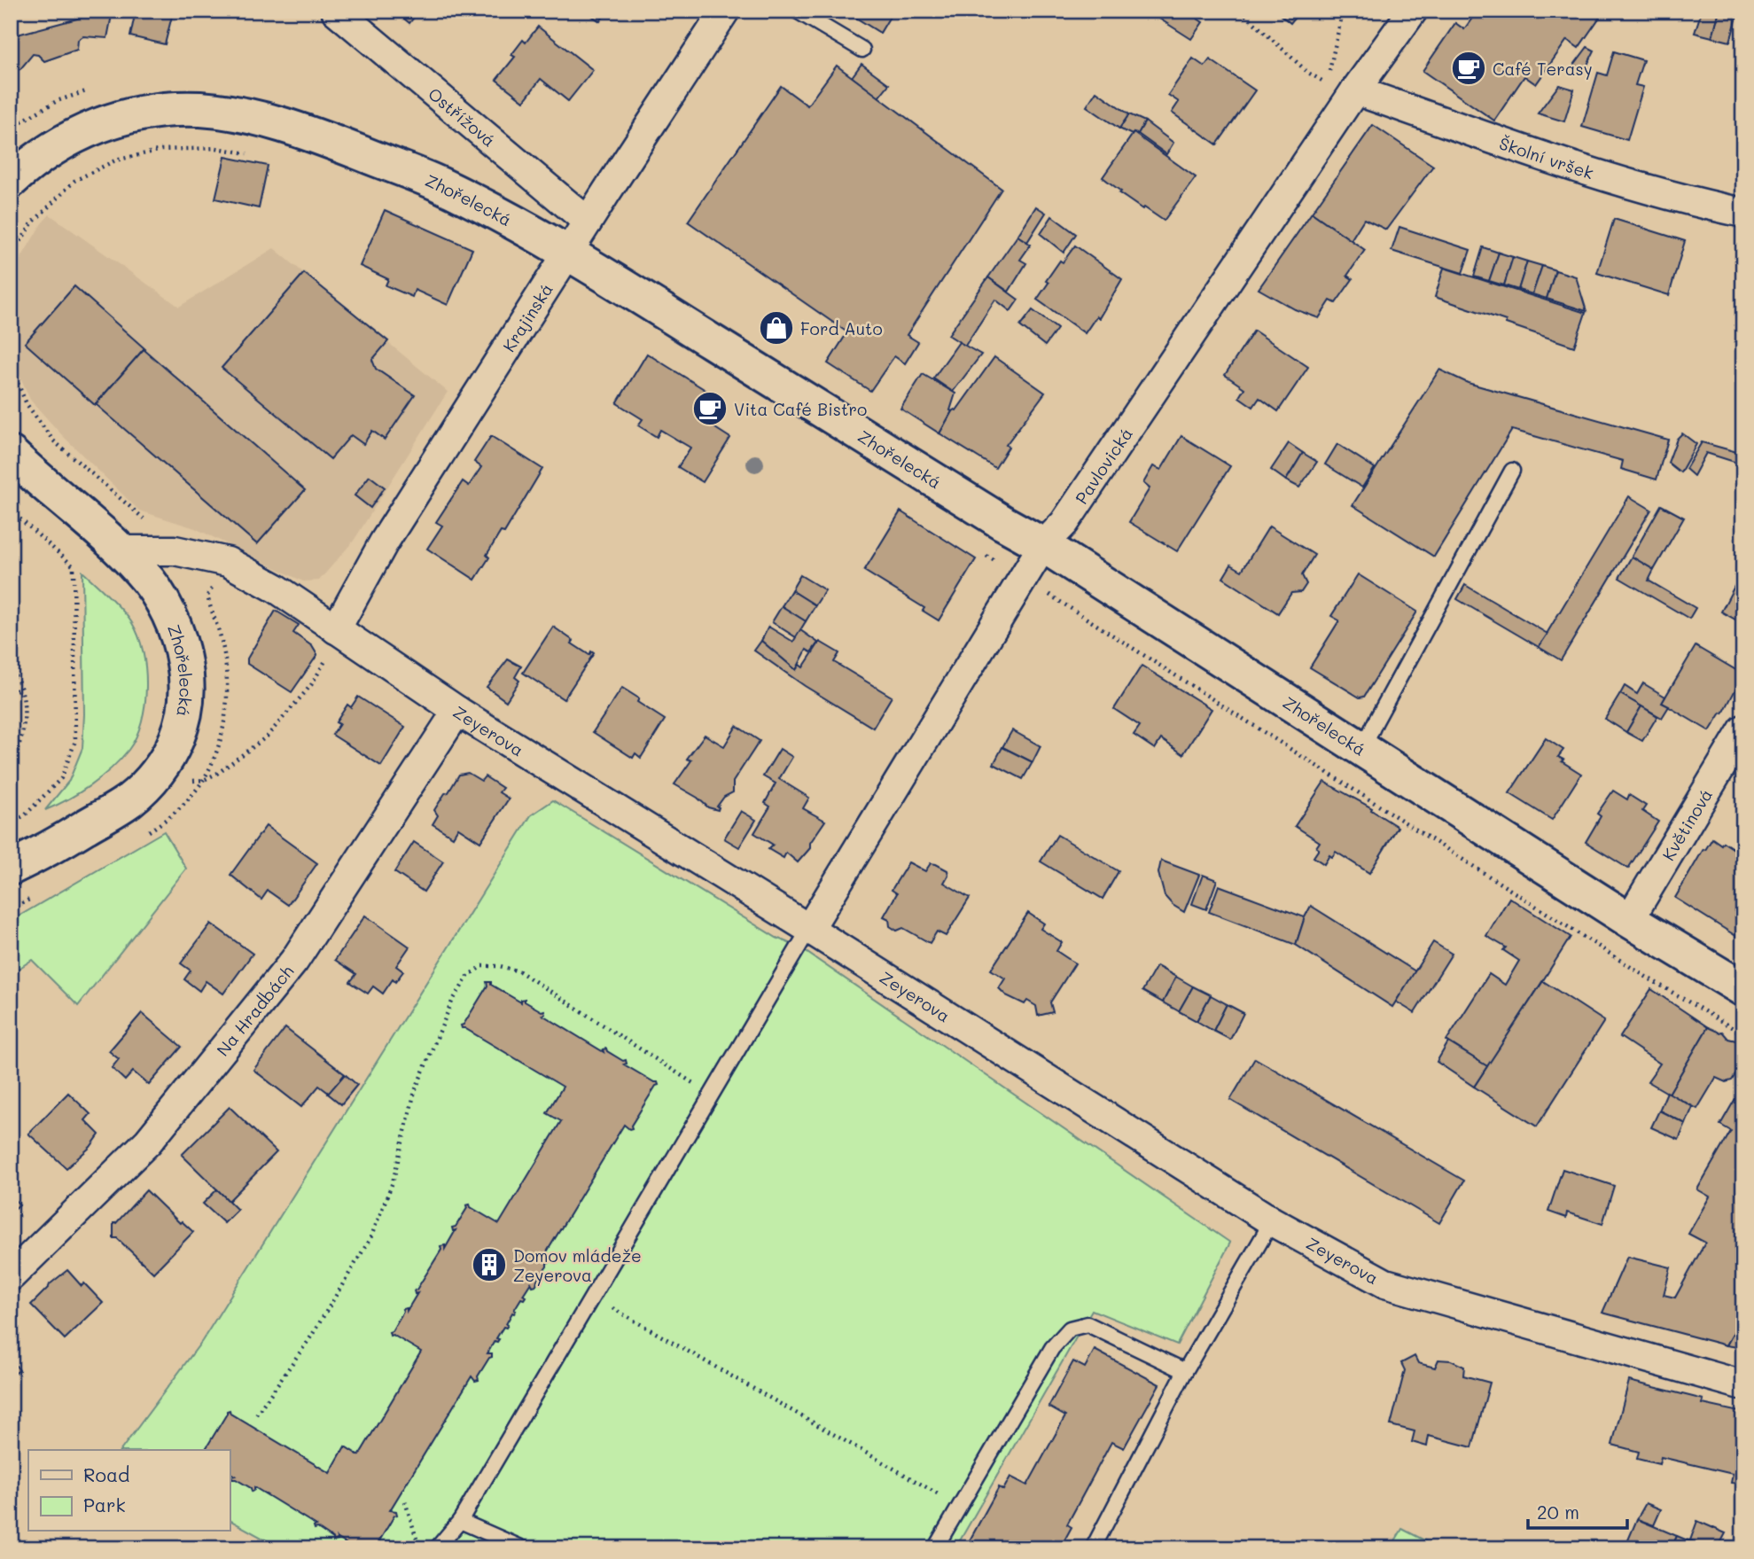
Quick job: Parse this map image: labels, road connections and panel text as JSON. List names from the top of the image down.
{
  "streets": {
    "main road": ["Zhořelecká"],
    "street": [
      "Ostřížová",
      "Školní vršek",
      "Krajinská",
      "Pavlovická",
      "Zeyerova",
      "Květinová",
      "Na Hradbách"
    ]
  },
  "crossings": [
    ["Ostřížová", "Krajinská"],
    ["Školní vršek", "Pavlovická"],
    ["Zhořelecká", "Krajinská"],
    ["Zhořelecká", "Pavlovická"],
    ["Zhořelecká", "Zeyerova"],
    ["Zhořelecká", "Květinová"],
    ["Krajinská", "Zeyerova"],
    ["Pavlovická", "Zeyerova"],
    ["Zeyerova", "Na Hradbách"]
  ],
  "places": {
    "cafe": ["Café Terasy", "Vita Café Bistro"],
    "shop": ["Ford Auto"],
    "building": ["Domov mládeže Zeyerova"]
  },
  "legend": ["Road", "Park"],
  "scale_bar": "20 m"
}
